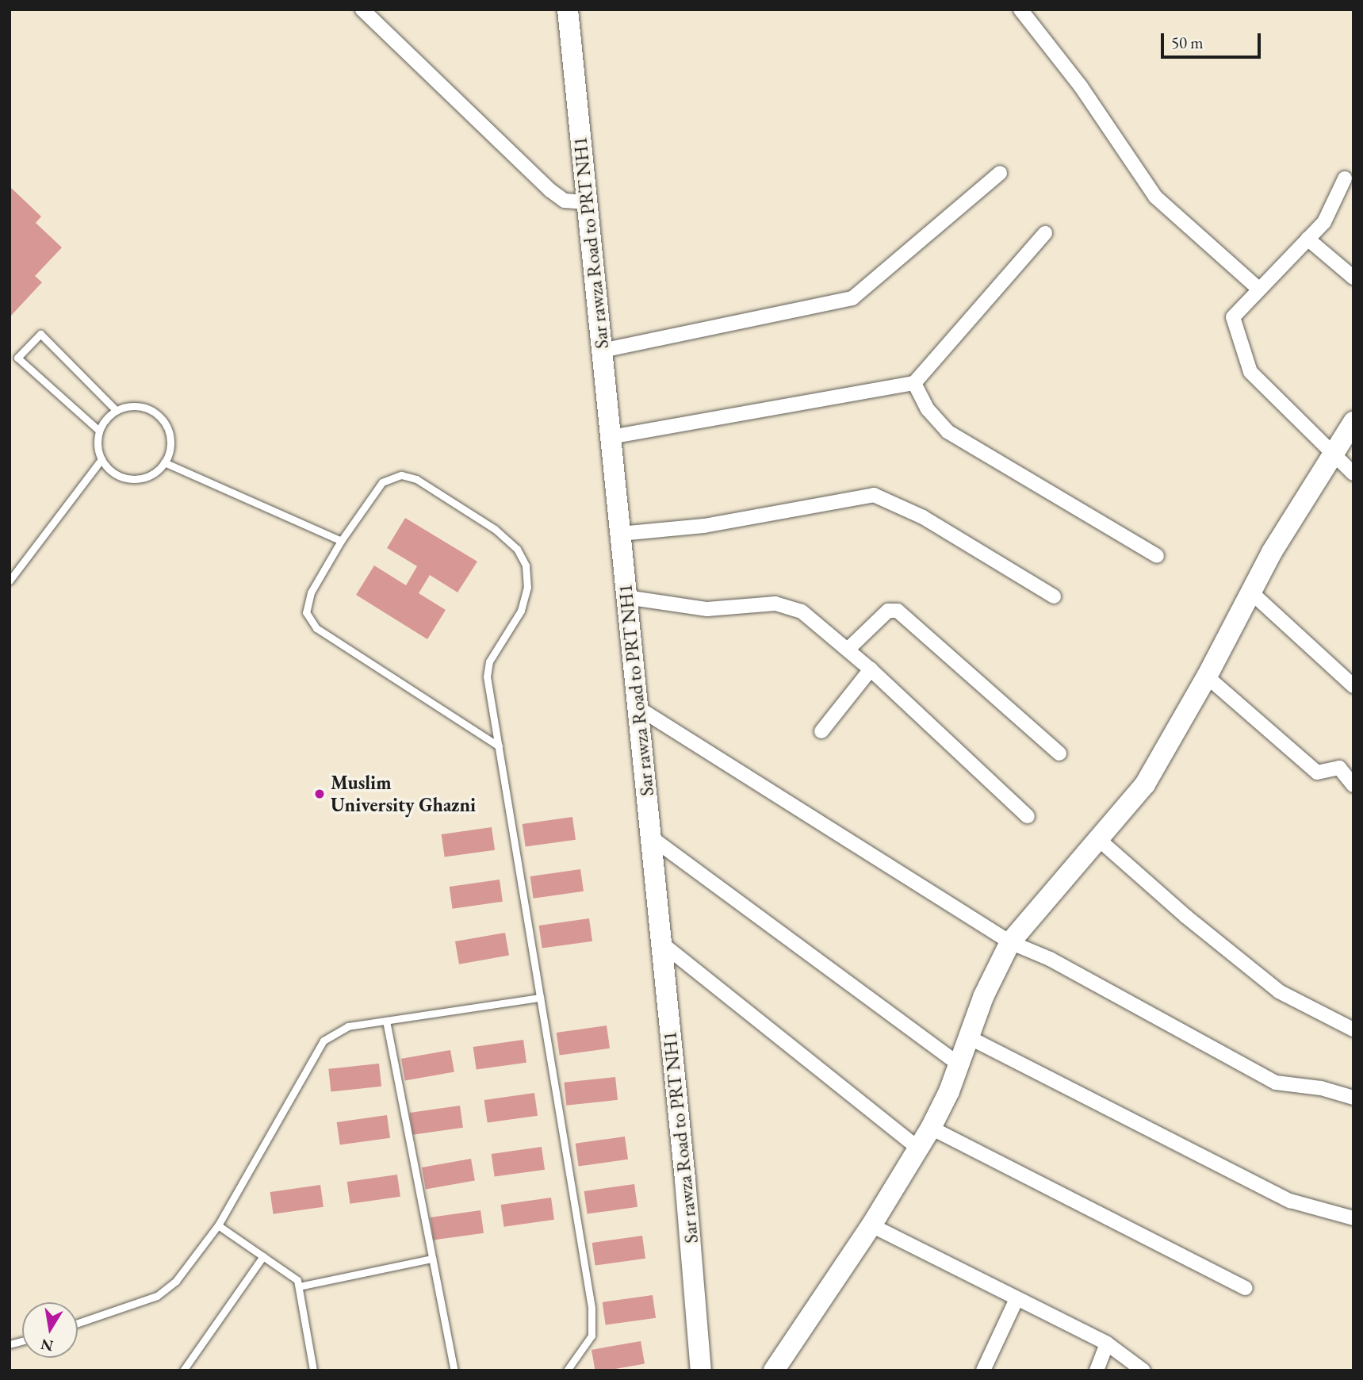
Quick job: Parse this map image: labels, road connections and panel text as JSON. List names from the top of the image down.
{
  "streets": {
    "main road": ["Sar rawza Road to PRT NH1"]
  },
  "places": ["Muslim University Ghazni"],
  "scale_bar": "50 m",
  "north": "bottom"
}
